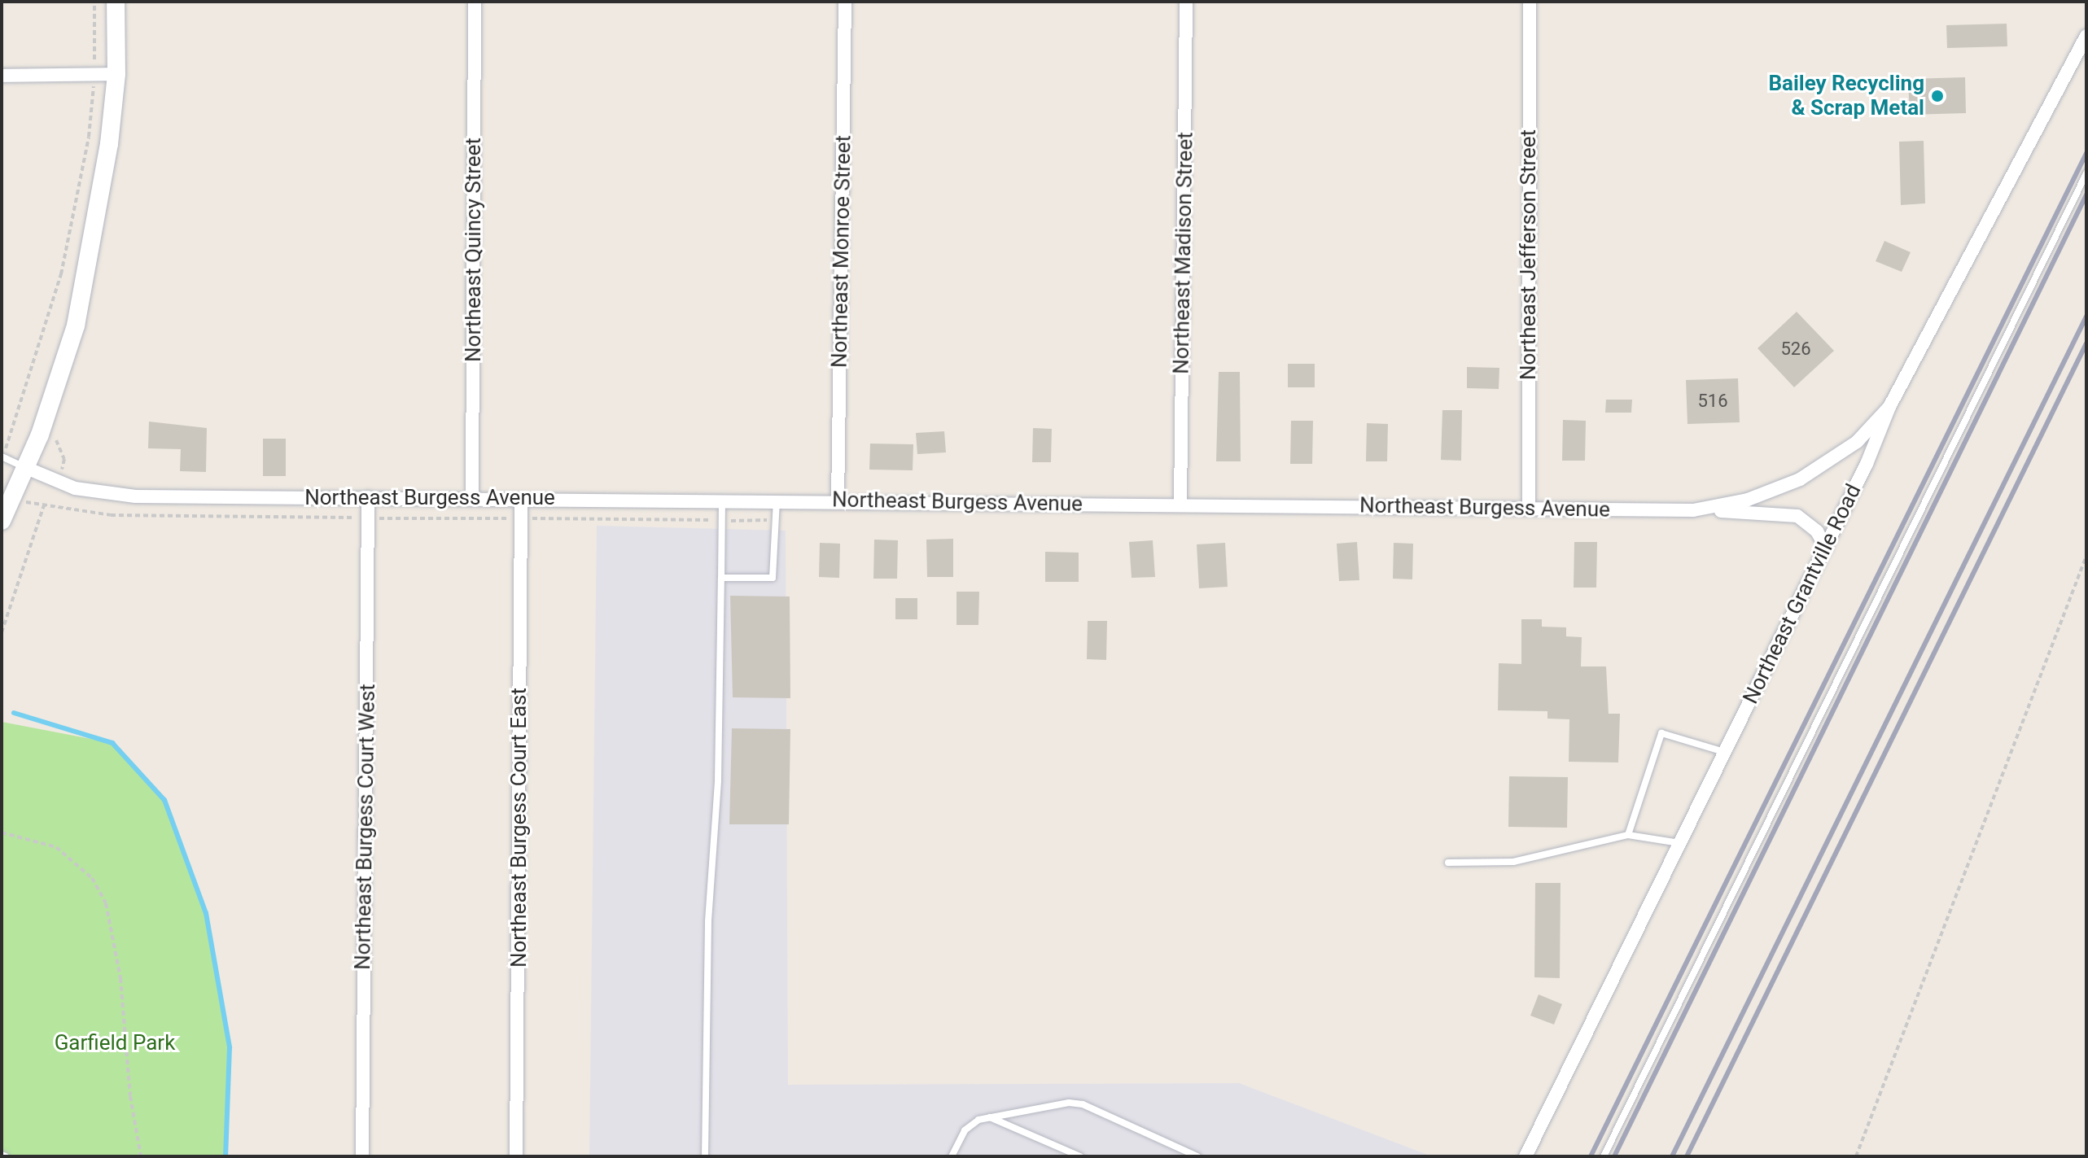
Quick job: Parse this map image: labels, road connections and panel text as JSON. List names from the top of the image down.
{
  "streets": {
    "street": [
      "Northeast Quincy Street",
      "Northeast Monroe Street",
      "Northeast Madison Street",
      "Northeast Jefferson Street",
      "Northeast Burgess Avenue",
      "Northeast Grantville Road",
      "Northeast Burgess Court West",
      "Northeast Burgess Court East"
    ]
  },
  "crossings": [
    ["Northeast Quincy Street", "Northeast Burgess Avenue"],
    ["Northeast Monroe Street", "Northeast Burgess Avenue"],
    ["Northeast Madison Street", "Northeast Burgess Avenue"],
    ["Northeast Jefferson Street", "Northeast Burgess Avenue"],
    ["Northeast Burgess Avenue", "Northeast Grantville Road"],
    ["Northeast Burgess Avenue", "Northeast Burgess Court West"],
    ["Northeast Burgess Avenue", "Northeast Burgess Court East"]
  ],
  "parks": ["Garfield Park"],
  "places": ["Bailey Recycling & Scrap Metal"],
  "house_numbers": ["526", "516"]
}
